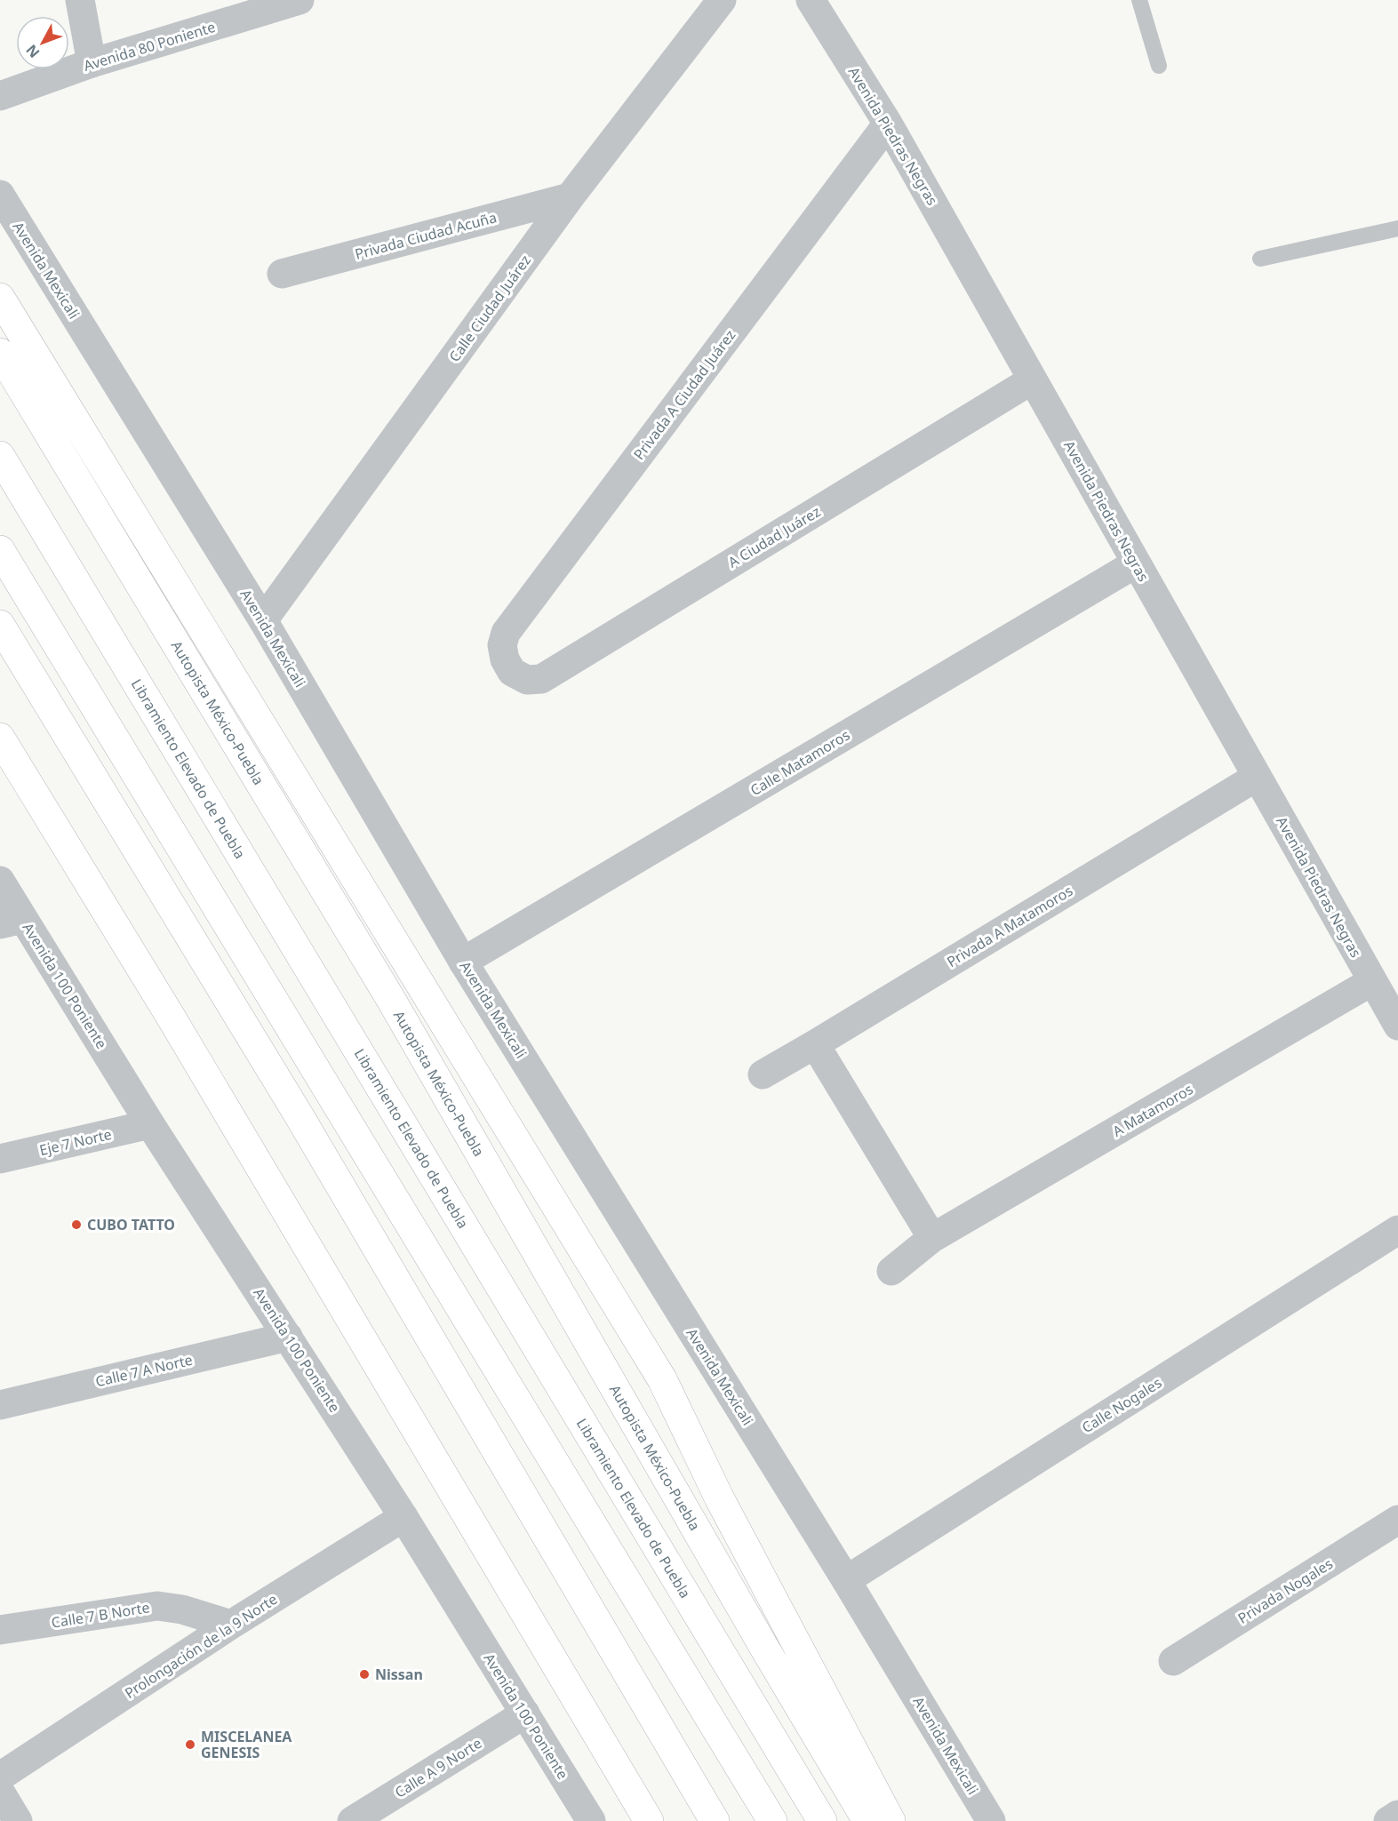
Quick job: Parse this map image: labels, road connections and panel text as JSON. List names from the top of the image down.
{
  "streets": {
    "highway": ["Autopista México-Puebla", "Libramiento Elevado de Puebla"],
    "street": [
      "Avenida 80 Poniente",
      "Avenida Piedras Negras",
      "Privada Ciudad Acuña",
      "Avenida Mexicali",
      "Calle Ciudad Juárez",
      "Privada A Ciudad Juárez",
      "A Ciudad Juárez",
      "Calle Matamoros",
      "Privada A Matamoros",
      "Avenida 100 Poniente",
      "A Matamoros",
      "Eje 7 Norte",
      "Calle 7 A Norte",
      "Calle Nogales",
      "Privada Nogales",
      "Calle 7 B Norte",
      "Prolongación de la 9 Norte",
      "Calle A 9 Norte"
    ]
  },
  "crossings": [
    ["Avenida Piedras Negras", "Privada A Ciudad Juárez"],
    ["Avenida Piedras Negras", "A Ciudad Juárez"],
    ["Avenida Piedras Negras", "Calle Matamoros"],
    ["Avenida Piedras Negras", "Privada A Matamoros"],
    ["Avenida Piedras Negras", "A Matamoros"],
    ["Privada Ciudad Acuña", "Calle Ciudad Juárez"],
    ["Avenida Mexicali", "Calle Ciudad Juárez"],
    ["Avenida Mexicali", "Calle Matamoros"],
    ["Avenida Mexicali", "Calle Nogales"],
    ["Privada A Ciudad Juárez", "A Ciudad Juárez"],
    ["Avenida 100 Poniente", "Eje 7 Norte"],
    ["Avenida 100 Poniente", "Calle 7 A Norte"],
    ["Avenida 100 Poniente", "Prolongación de la 9 Norte"],
    ["Avenida 100 Poniente", "Calle A 9 Norte"],
    ["Calle 7 B Norte", "Prolongación de la 9 Norte"]
  ],
  "places": ["CUBO TATTO", "Nissan", "MISCELANEA GENESIS"],
  "north": "bottom left"
}
